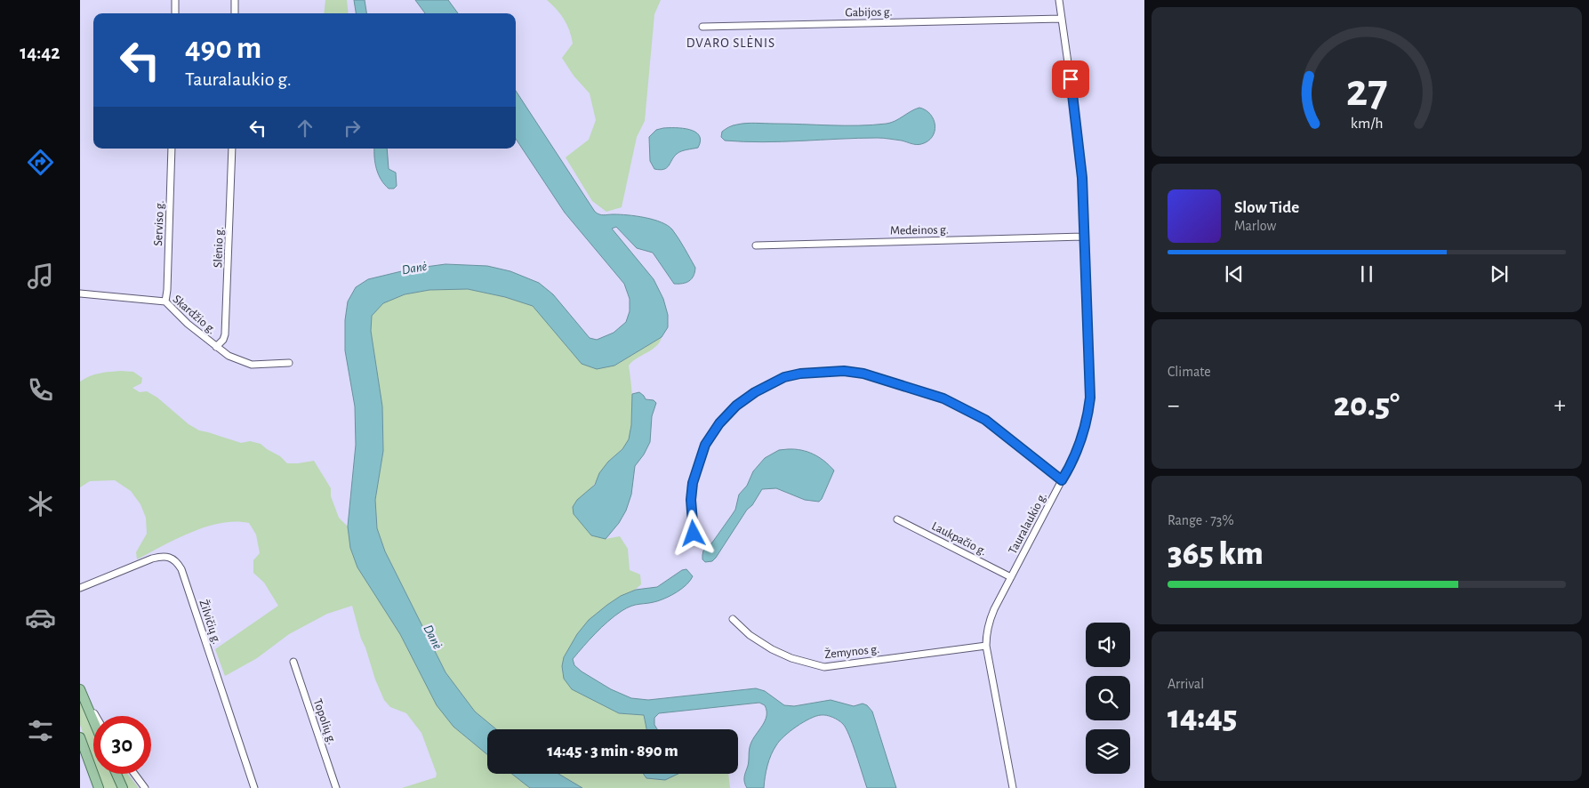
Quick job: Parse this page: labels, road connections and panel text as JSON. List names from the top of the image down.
{
  "streets": {
    "street": [
      "Gabijos g.",
      "Serviso g.",
      "Medeinos g.",
      "Slėnio g.",
      "Skardžio g.",
      "Tauralaukio g.",
      "Laukpačio g.",
      "Žilvičių g.",
      "Žemynos g.",
      "Topolių g."
    ]
  },
  "crossings": [
    ["Gabijos g.", "Tauralaukio g."],
    ["Serviso g.", "Skardžio g."],
    ["Medeinos g.", "Tauralaukio g."],
    ["Slėnio g.", "Skardžio g."],
    ["Tauralaukio g.", "Laukpačio g."],
    ["Tauralaukio g.", "Žemynos g."]
  ],
  "districts": ["DVARO SLĖNIS"],
  "water": ["Danė"],
  "page": {
    "tabs": "14:42",
    "turn": ["490 m", "Tauralaukio g."],
    "song": ["Slow Tide", "Marlow"],
    "tile": [
      "Climate",
      ["Range · 73%", "365 km"],
      ["Arrival", "14:45"]
    ],
    "heat": ["−", "20.5°", "+"],
    "limit": "30",
    "trip": "14:45 · 3 min · 890 m",
    "gauge": ["27", "km/h"]
  }
}
